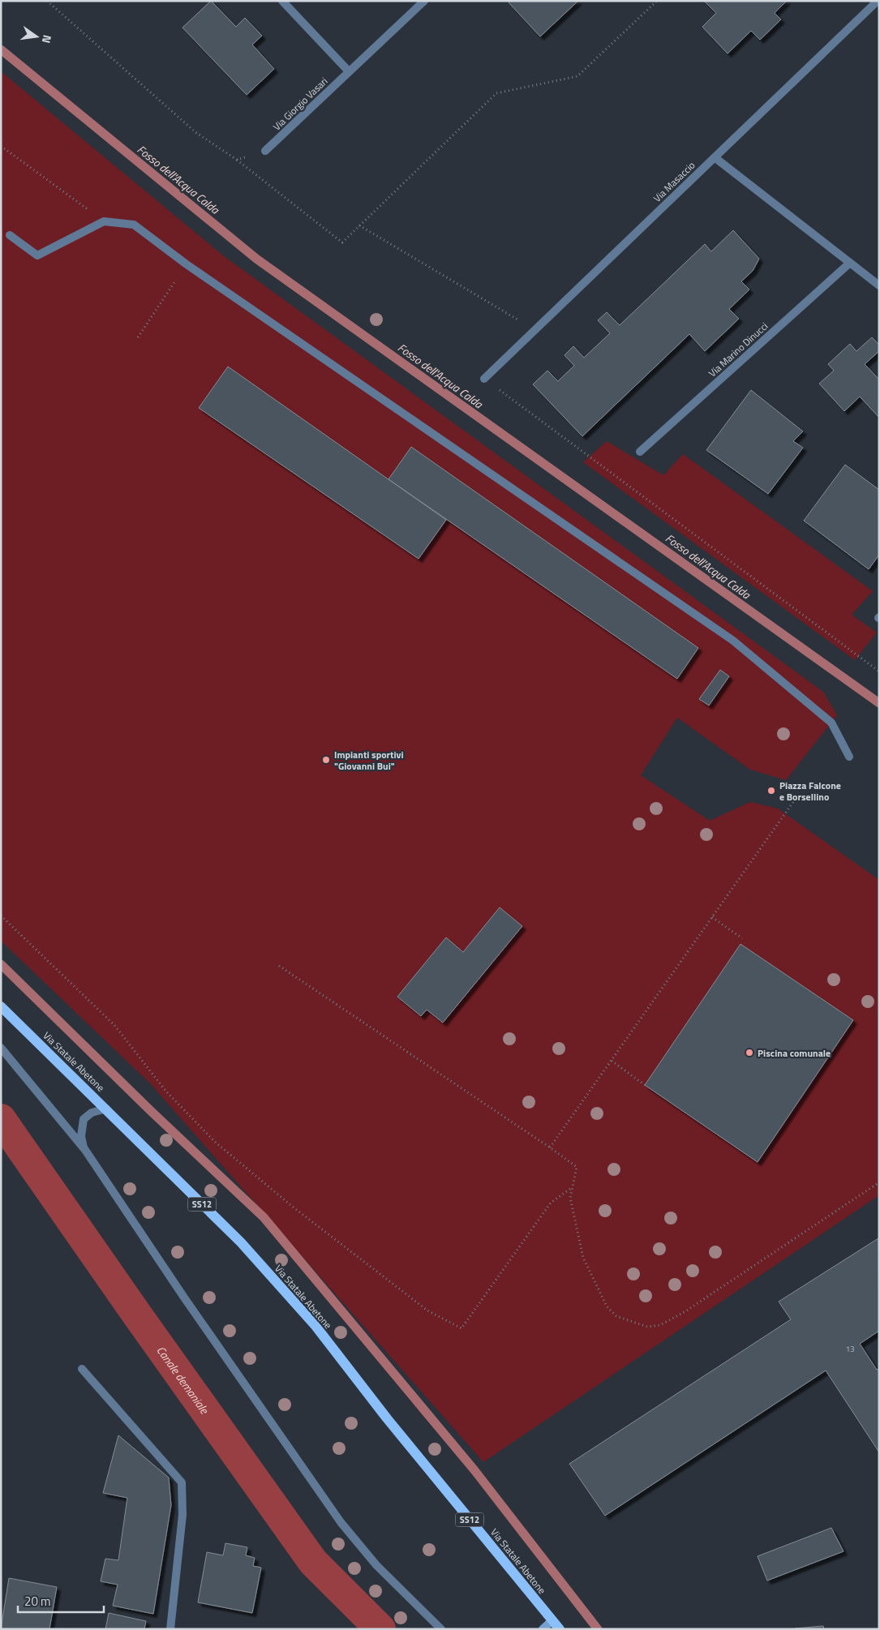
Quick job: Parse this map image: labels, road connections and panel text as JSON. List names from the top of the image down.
{
  "streets": {
    "main road": ["Via Statale Abetone", "SS12"],
    "street": ["Via Giorgio Vasari", "Via Masaccio", "Via Marino Dinucci"]
  },
  "water": ["Fosso dell'Acqua Calda", "Canale demaniale"],
  "places": ["Impianti sportivi \"Giovanni Bui\"", "Piazza Falcone e Borsellino", "Piscina comunale"],
  "house_numbers": ["13"],
  "scale_bar": "20 m",
  "north": "right"
}
